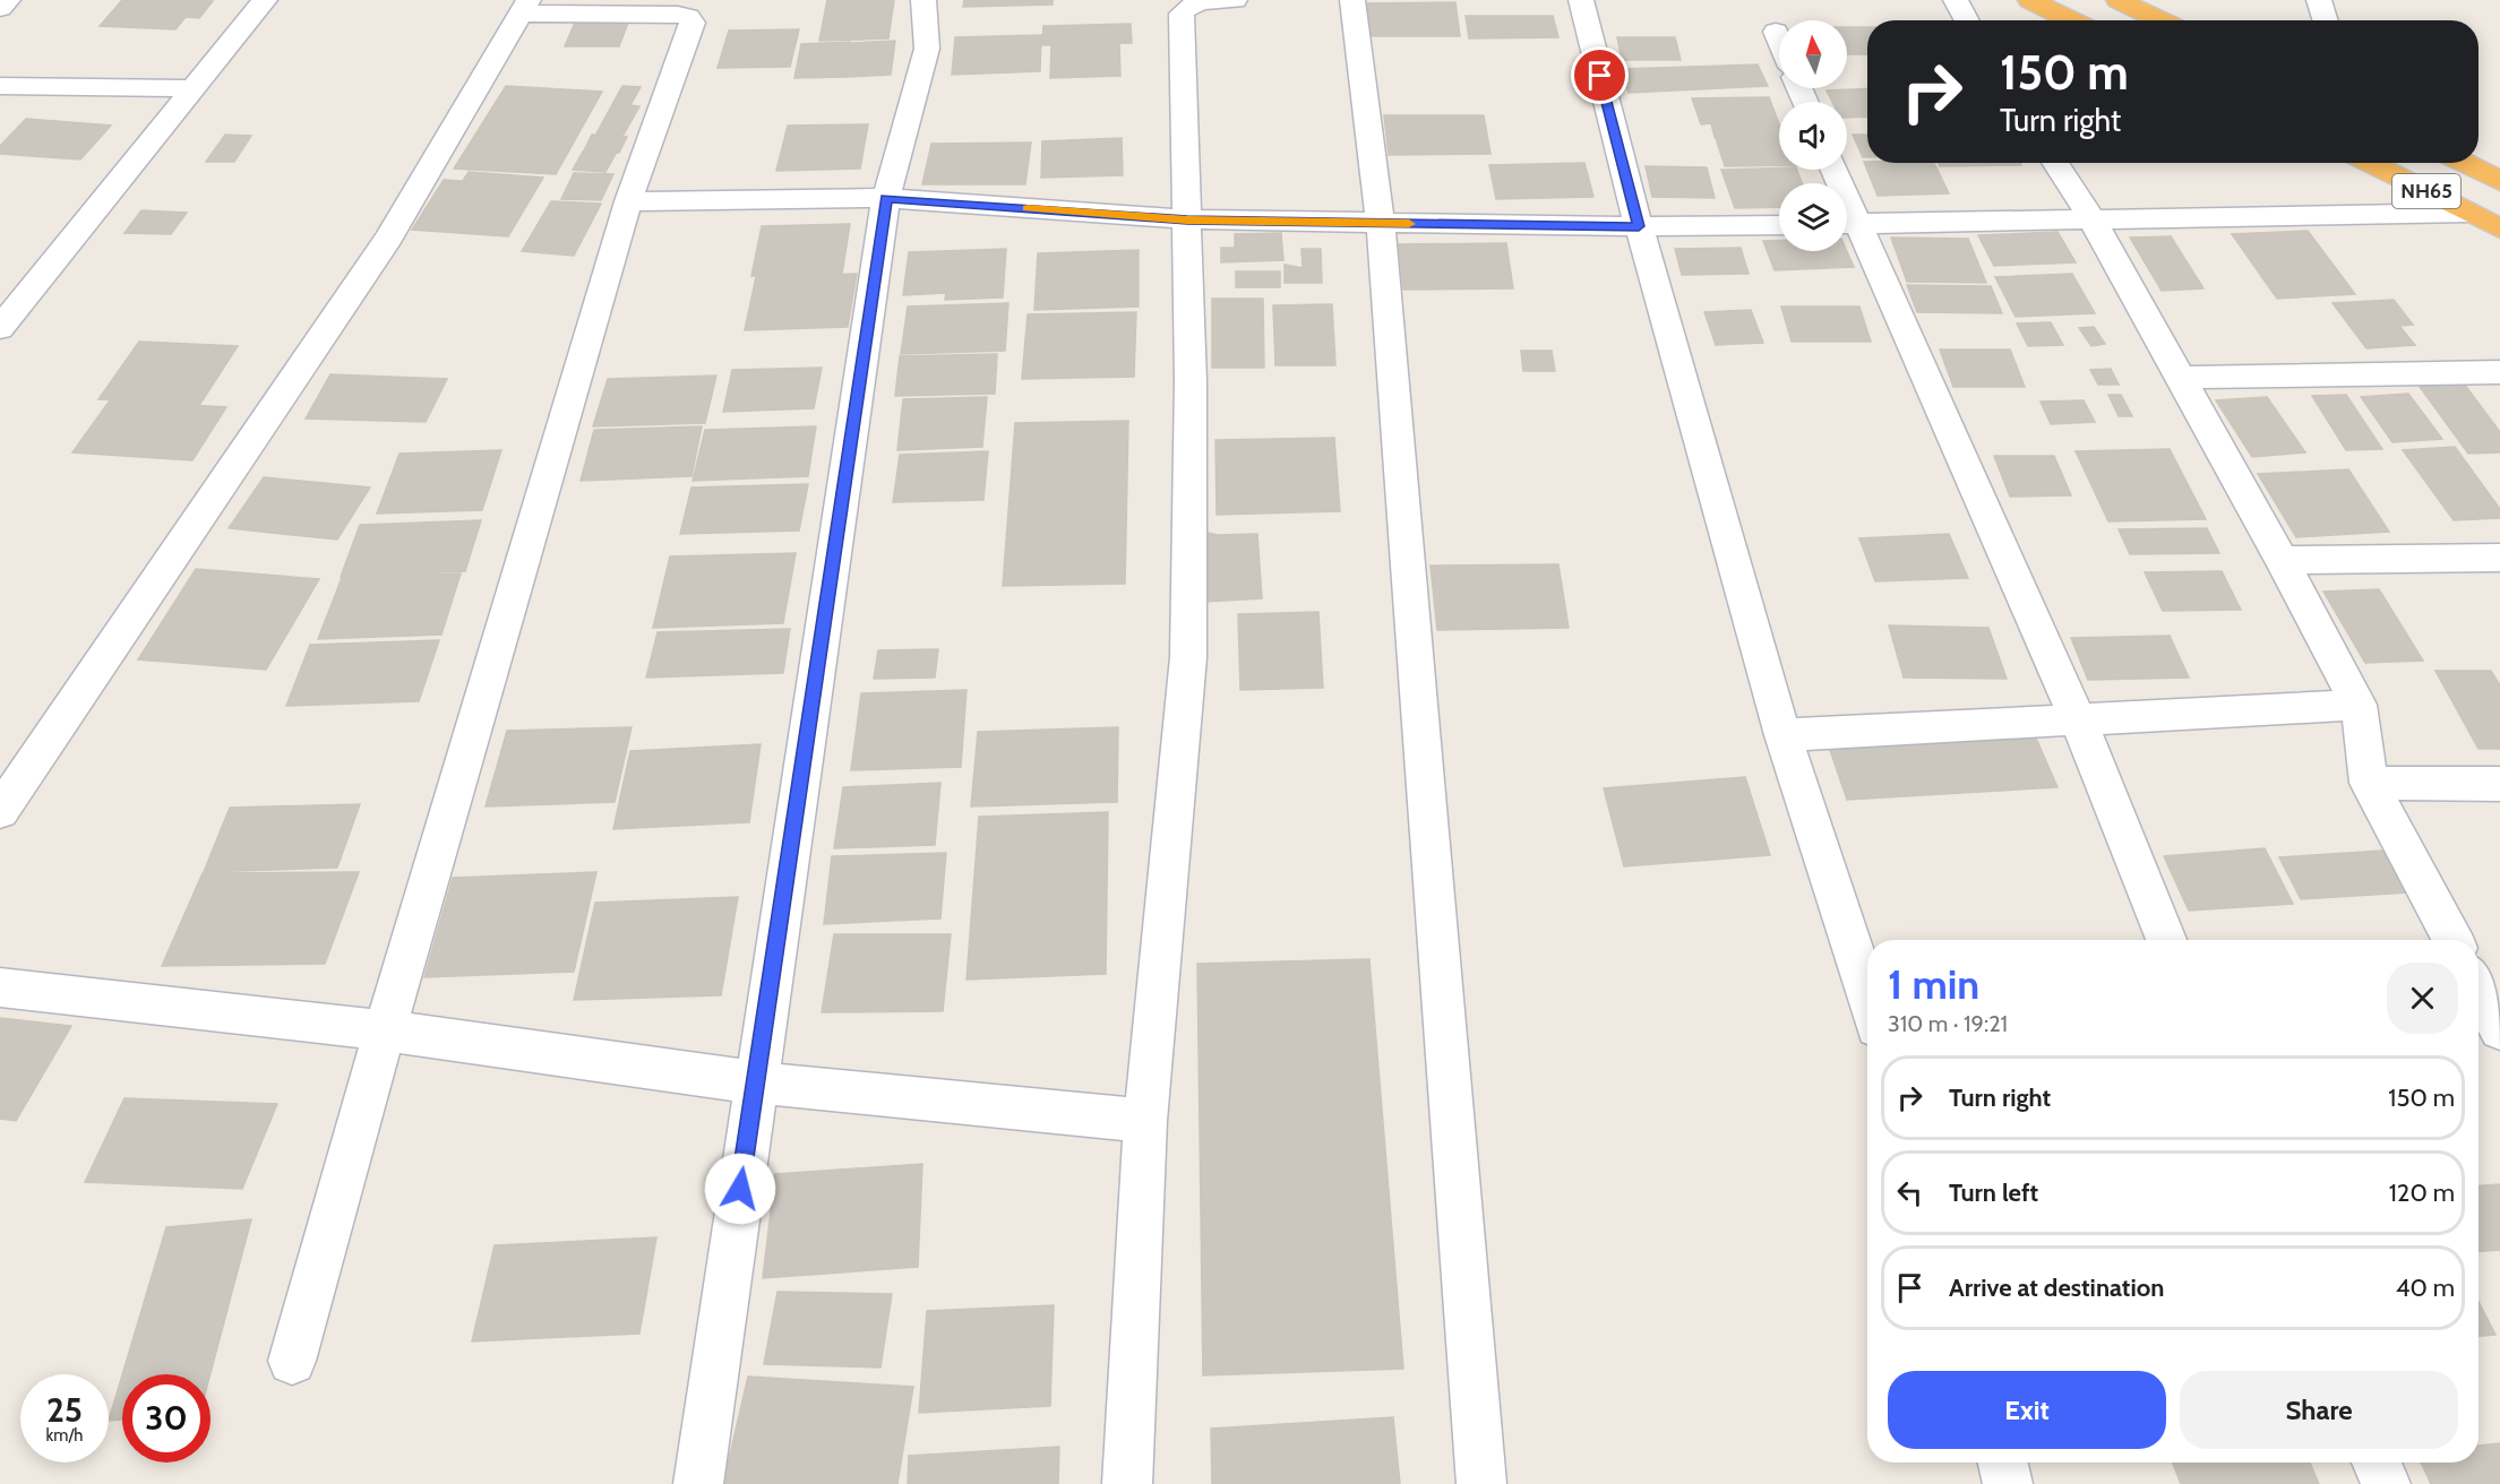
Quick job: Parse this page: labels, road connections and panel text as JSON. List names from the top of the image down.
{
  "streets": {
    "highway": ["NH65"]
  },
  "north": "top",
  "page": {
    "turn": ["150 m", "Turn right"],
    "heading": ["1 min", "310 m · 19:21"],
    "list": [
      {
        "name": "Turn right",
        "value": "150 m"
      },
      {
        "name": "Turn left",
        "value": "120 m"
      },
      {
        "name": "Arrive at destination",
        "value": "40 m"
      }
    ],
    "buttons": ["Exit", "Share"],
    "speed": "25 km/h",
    "limit": "30"
  }
}
